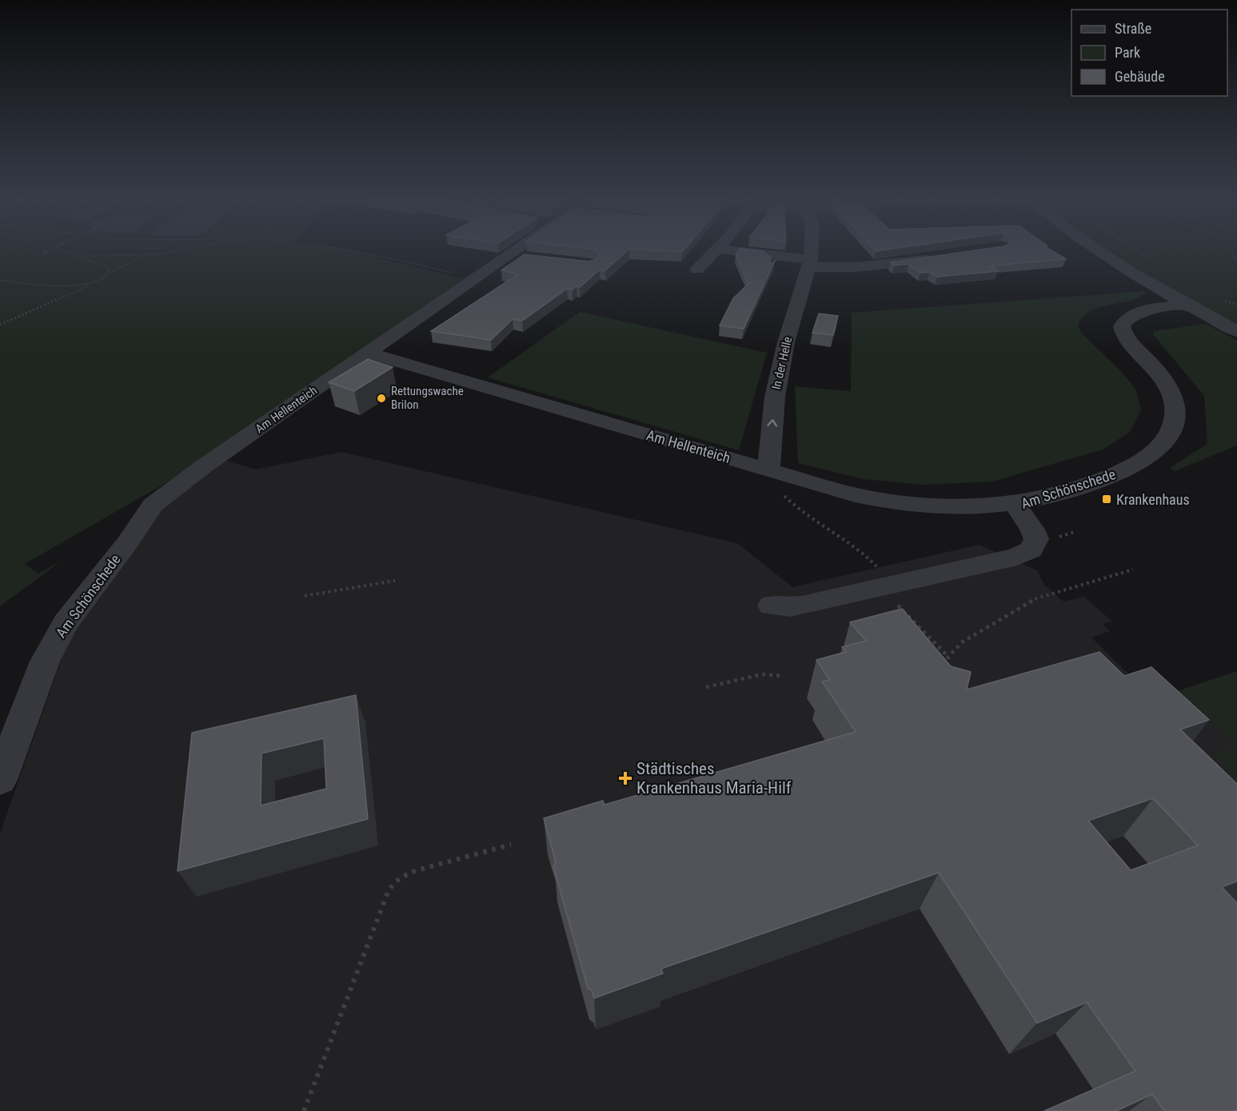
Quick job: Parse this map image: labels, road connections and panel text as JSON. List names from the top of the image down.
{
  "streets": {
    "street": ["In der Helle", "Am Hellenteich", "Am Schönschede"]
  },
  "crossings": [
    ["In der Helle", "Am Hellenteich"],
    ["Am Hellenteich", "Am Schönschede"]
  ],
  "one_way": ["In der Helle"],
  "places": {
    "other": ["Rettungswache Brilon"],
    "transit": ["Krankenhaus"],
    "health": ["Städtisches Krankenhaus Maria-Hilf"]
  },
  "legend": ["Straße", "Park", "Gebäude"]
}
